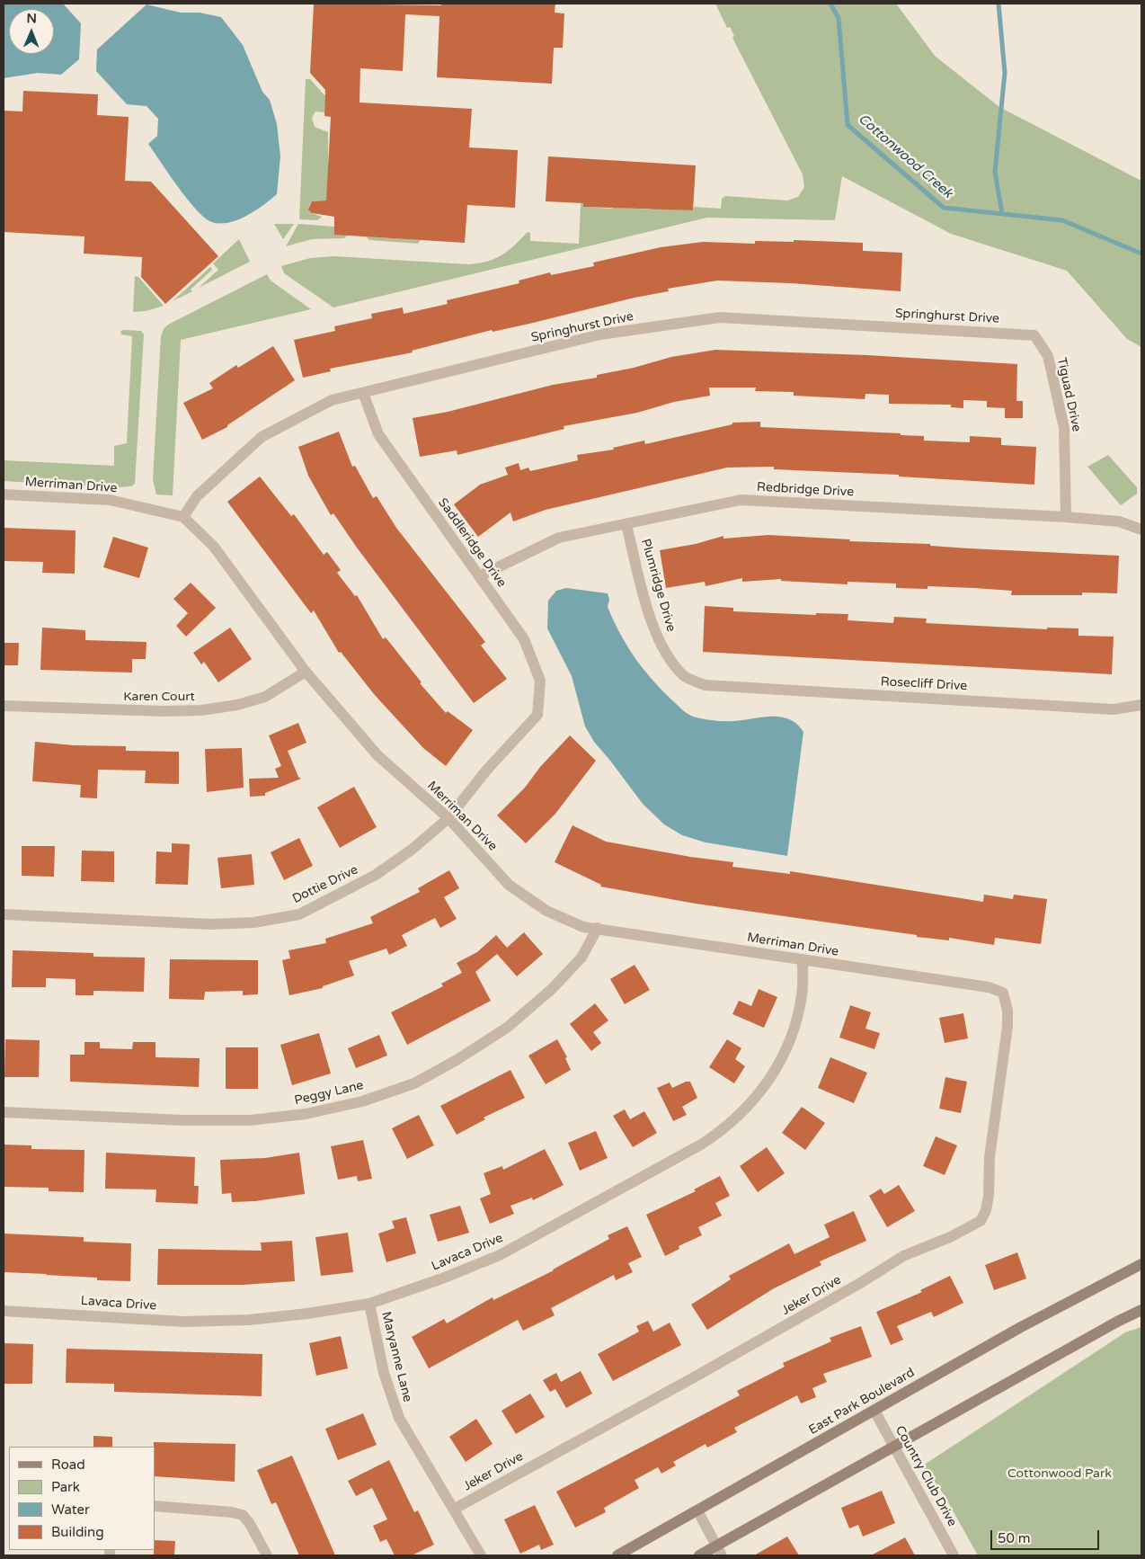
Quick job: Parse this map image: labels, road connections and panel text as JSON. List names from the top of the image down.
{
  "streets": {
    "main road": ["East Park Boulevard"],
    "street": [
      "Springhurst Drive",
      "Tiguad Drive",
      "Merriman Drive",
      "Redbridge Drive",
      "Saddleridge Drive",
      "Plumridge Drive",
      "Rosecliff Drive",
      "Karen Court",
      "Dottie Drive",
      "Peggy Lane",
      "Lavaca Drive",
      "Jeker Drive",
      "Maryanne Lane",
      "Country Club Drive"
    ]
  },
  "crossings": [
    ["Springhurst Drive", "Tiguad Drive"],
    ["Springhurst Drive", "Merriman Drive"],
    ["Springhurst Drive", "Saddleridge Drive"],
    ["Tiguad Drive", "Redbridge Drive"],
    ["Merriman Drive", "Karen Court"],
    ["Merriman Drive", "Dottie Drive"],
    ["Merriman Drive", "Peggy Lane"],
    ["Merriman Drive", "Lavaca Drive"],
    ["Merriman Drive", "Jeker Drive"],
    ["Redbridge Drive", "Saddleridge Drive"],
    ["Redbridge Drive", "Plumridge Drive"],
    ["Saddleridge Drive", "Dottie Drive"],
    ["Plumridge Drive", "Rosecliff Drive"],
    ["Lavaca Drive", "Maryanne Lane"],
    ["Jeker Drive", "Maryanne Lane"],
    ["East Park Boulevard", "Country Club Drive"]
  ],
  "water": ["Cottonwood Creek"],
  "parks": ["Cottonwood Park"],
  "legend": [
    "Road",
    "Park",
    "Water",
    "Building"
  ],
  "scale_bar": "50 m",
  "north": "top"
}
